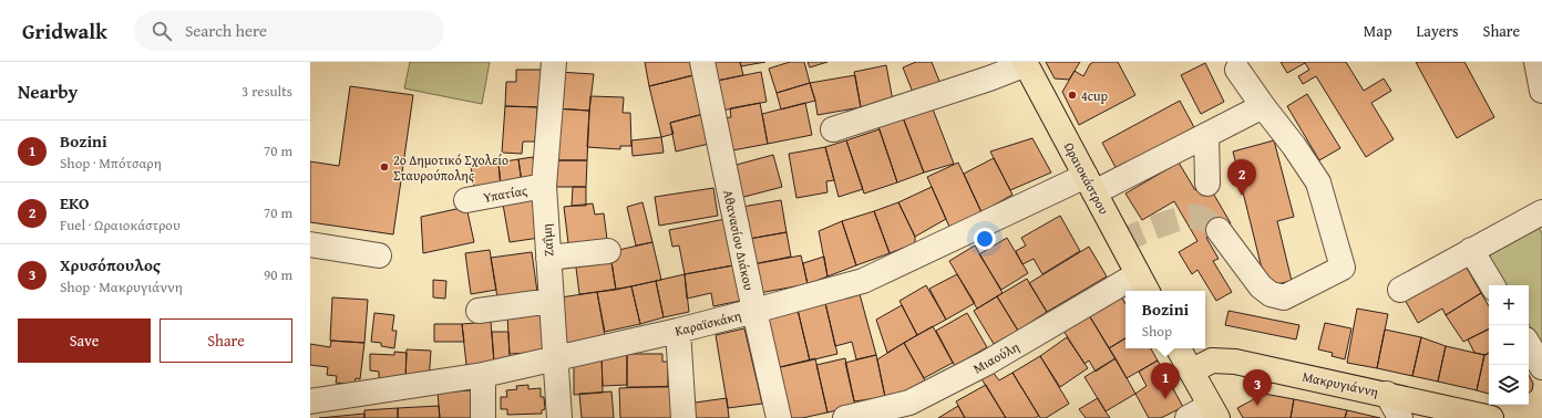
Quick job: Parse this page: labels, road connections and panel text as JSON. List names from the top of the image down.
{
  "streets": {
    "main road": ["Ωραιοκάστρου", "Μακρυγιάννη"],
    "street": [
      "Υπατίας",
      "Ζαΐμη",
      "Αθανασίου Διάκου",
      "Καραϊσκάκη",
      "Μιαούλη"
    ]
  },
  "crossings": [
    ["Ωραιοκάστρου", "Καραϊσκάκη"],
    ["Ωραιοκάστρου", "Μιαούλη"],
    ["Υπατίας", "Ζαΐμη"],
    ["Ζαΐμη", "Καραϊσκάκη"],
    ["Αθανασίου Διάκου", "Καραϊσκάκη"]
  ],
  "places": ["4cup", "2ο Δημοτικό Σχολείο Σταυρούπολης"],
  "page": {
    "header": "Gridwalk",
    "search": "Search here",
    "nav": ["Map", "Layers", "Share"],
    "heading": ["Nearby", "3 results"],
    "list": [
      {
        "mark": "1",
        "name": "Bozini",
        "note": "Shop · Μπότσαρη",
        "value": "70 m"
      },
      {
        "mark": "2",
        "name": "EKO",
        "note": "Fuel · Ωραιοκάστρου",
        "value": "70 m"
      },
      {
        "mark": "3",
        "name": "Χρυσόπουλος",
        "note": "Shop · Μακρυγιάννη",
        "value": "90 m"
      }
    ],
    "pins": ["2", "1", "3"],
    "map_buttons": ["+", "−"],
    "popup": ["Bozini", "Shop"],
    "buttons": ["Save", "Share"]
  }
}
